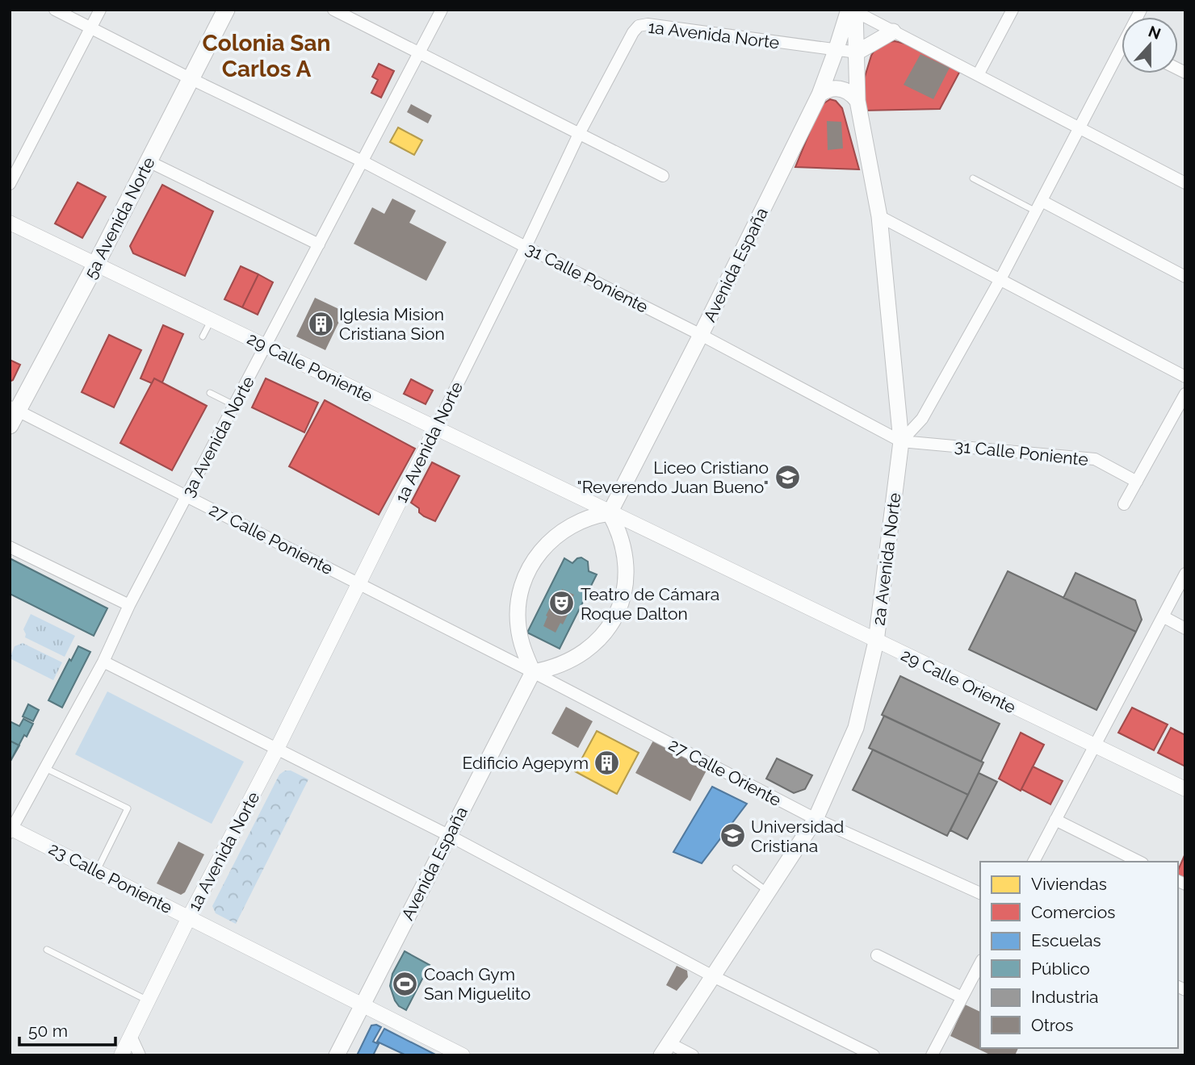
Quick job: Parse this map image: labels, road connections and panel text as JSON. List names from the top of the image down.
{
  "streets": {
    "main road": ["5a Avenida Norte", "Avenida España", "2a Avenida Norte"],
    "street": [
      "1a Avenida Norte",
      "31 Calle Poniente",
      "29 Calle Poniente",
      "3a Avenida Norte",
      "27 Calle Poniente",
      "29 Calle Oriente",
      "27 Calle Oriente",
      "23 Calle Poniente"
    ]
  },
  "crossings": [
    ["1a Avenida Norte", "Avenida España"],
    ["1a Avenida Norte", "31 Calle Poniente"],
    ["1a Avenida Norte", "29 Calle Poniente"],
    ["1a Avenida Norte", "27 Calle Poniente"],
    ["1a Avenida Norte", "2a Avenida Norte"],
    ["1a Avenida Norte", "23 Calle Poniente"],
    ["5a Avenida Norte", "31 Calle Poniente"],
    ["5a Avenida Norte", "29 Calle Poniente"],
    ["5a Avenida Norte", "27 Calle Poniente"],
    ["Avenida España", "31 Calle Poniente"],
    ["Avenida España", "29 Calle Poniente"],
    ["Avenida España", "27 Calle Poniente"],
    ["Avenida España", "2a Avenida Norte"],
    ["Avenida España", "29 Calle Oriente"],
    ["Avenida España", "27 Calle Oriente"],
    ["Avenida España", "23 Calle Poniente"],
    ["31 Calle Poniente", "3a Avenida Norte"],
    ["31 Calle Poniente", "2a Avenida Norte"],
    ["29 Calle Poniente", "3a Avenida Norte"],
    ["29 Calle Poniente", "29 Calle Oriente"],
    ["3a Avenida Norte", "27 Calle Poniente"],
    ["3a Avenida Norte", "23 Calle Poniente"],
    ["27 Calle Poniente", "27 Calle Oriente"],
    ["2a Avenida Norte", "29 Calle Oriente"],
    ["2a Avenida Norte", "27 Calle Oriente"]
  ],
  "districts": ["Colonia San Carlos A"],
  "places": {
    "building": ["Iglesia Mision Cristiana Sion", "Edificio Agepym"],
    "school or university": ["Liceo Cristiano \"Reverendo Juan Bueno\"", "Universidad Cristiana"],
    "theatre": ["Teatro de Cámara Roque Dalton"],
    "sports": ["Coach Gym San Miguelito"]
  },
  "legend": [
    "Viviendas",
    "Comercios",
    "Escuelas",
    "Público",
    "Industria",
    "Otros"
  ],
  "scale_bar": "50 m",
  "north": "top"
}
